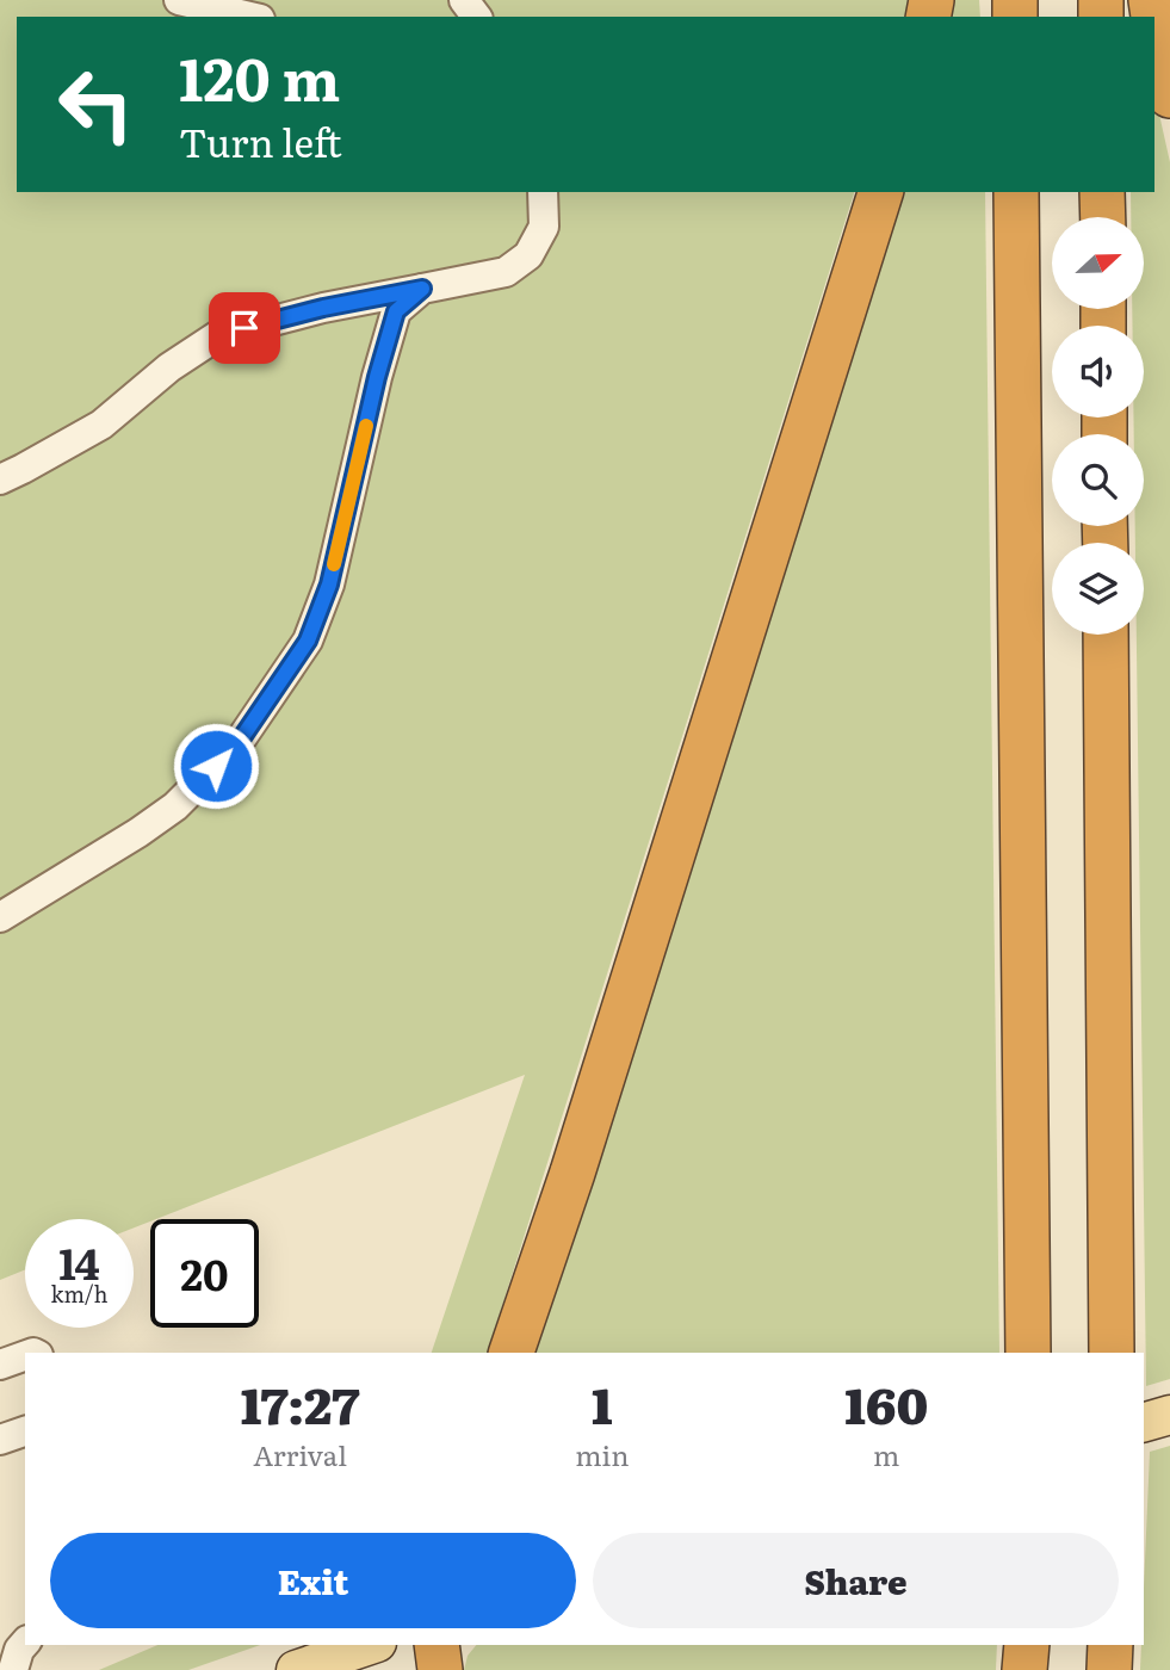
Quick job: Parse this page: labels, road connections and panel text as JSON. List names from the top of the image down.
{
  "north": "right",
  "page": {
    "turn": ["120 m", "Turn left"],
    "speed": "14 km/h",
    "limit": "20",
    "eta": [
      "17:27",
      "Arrival",
      "1",
      "min",
      "160",
      "m"
    ],
    "buttons": ["Exit", "Share"]
  }
}
